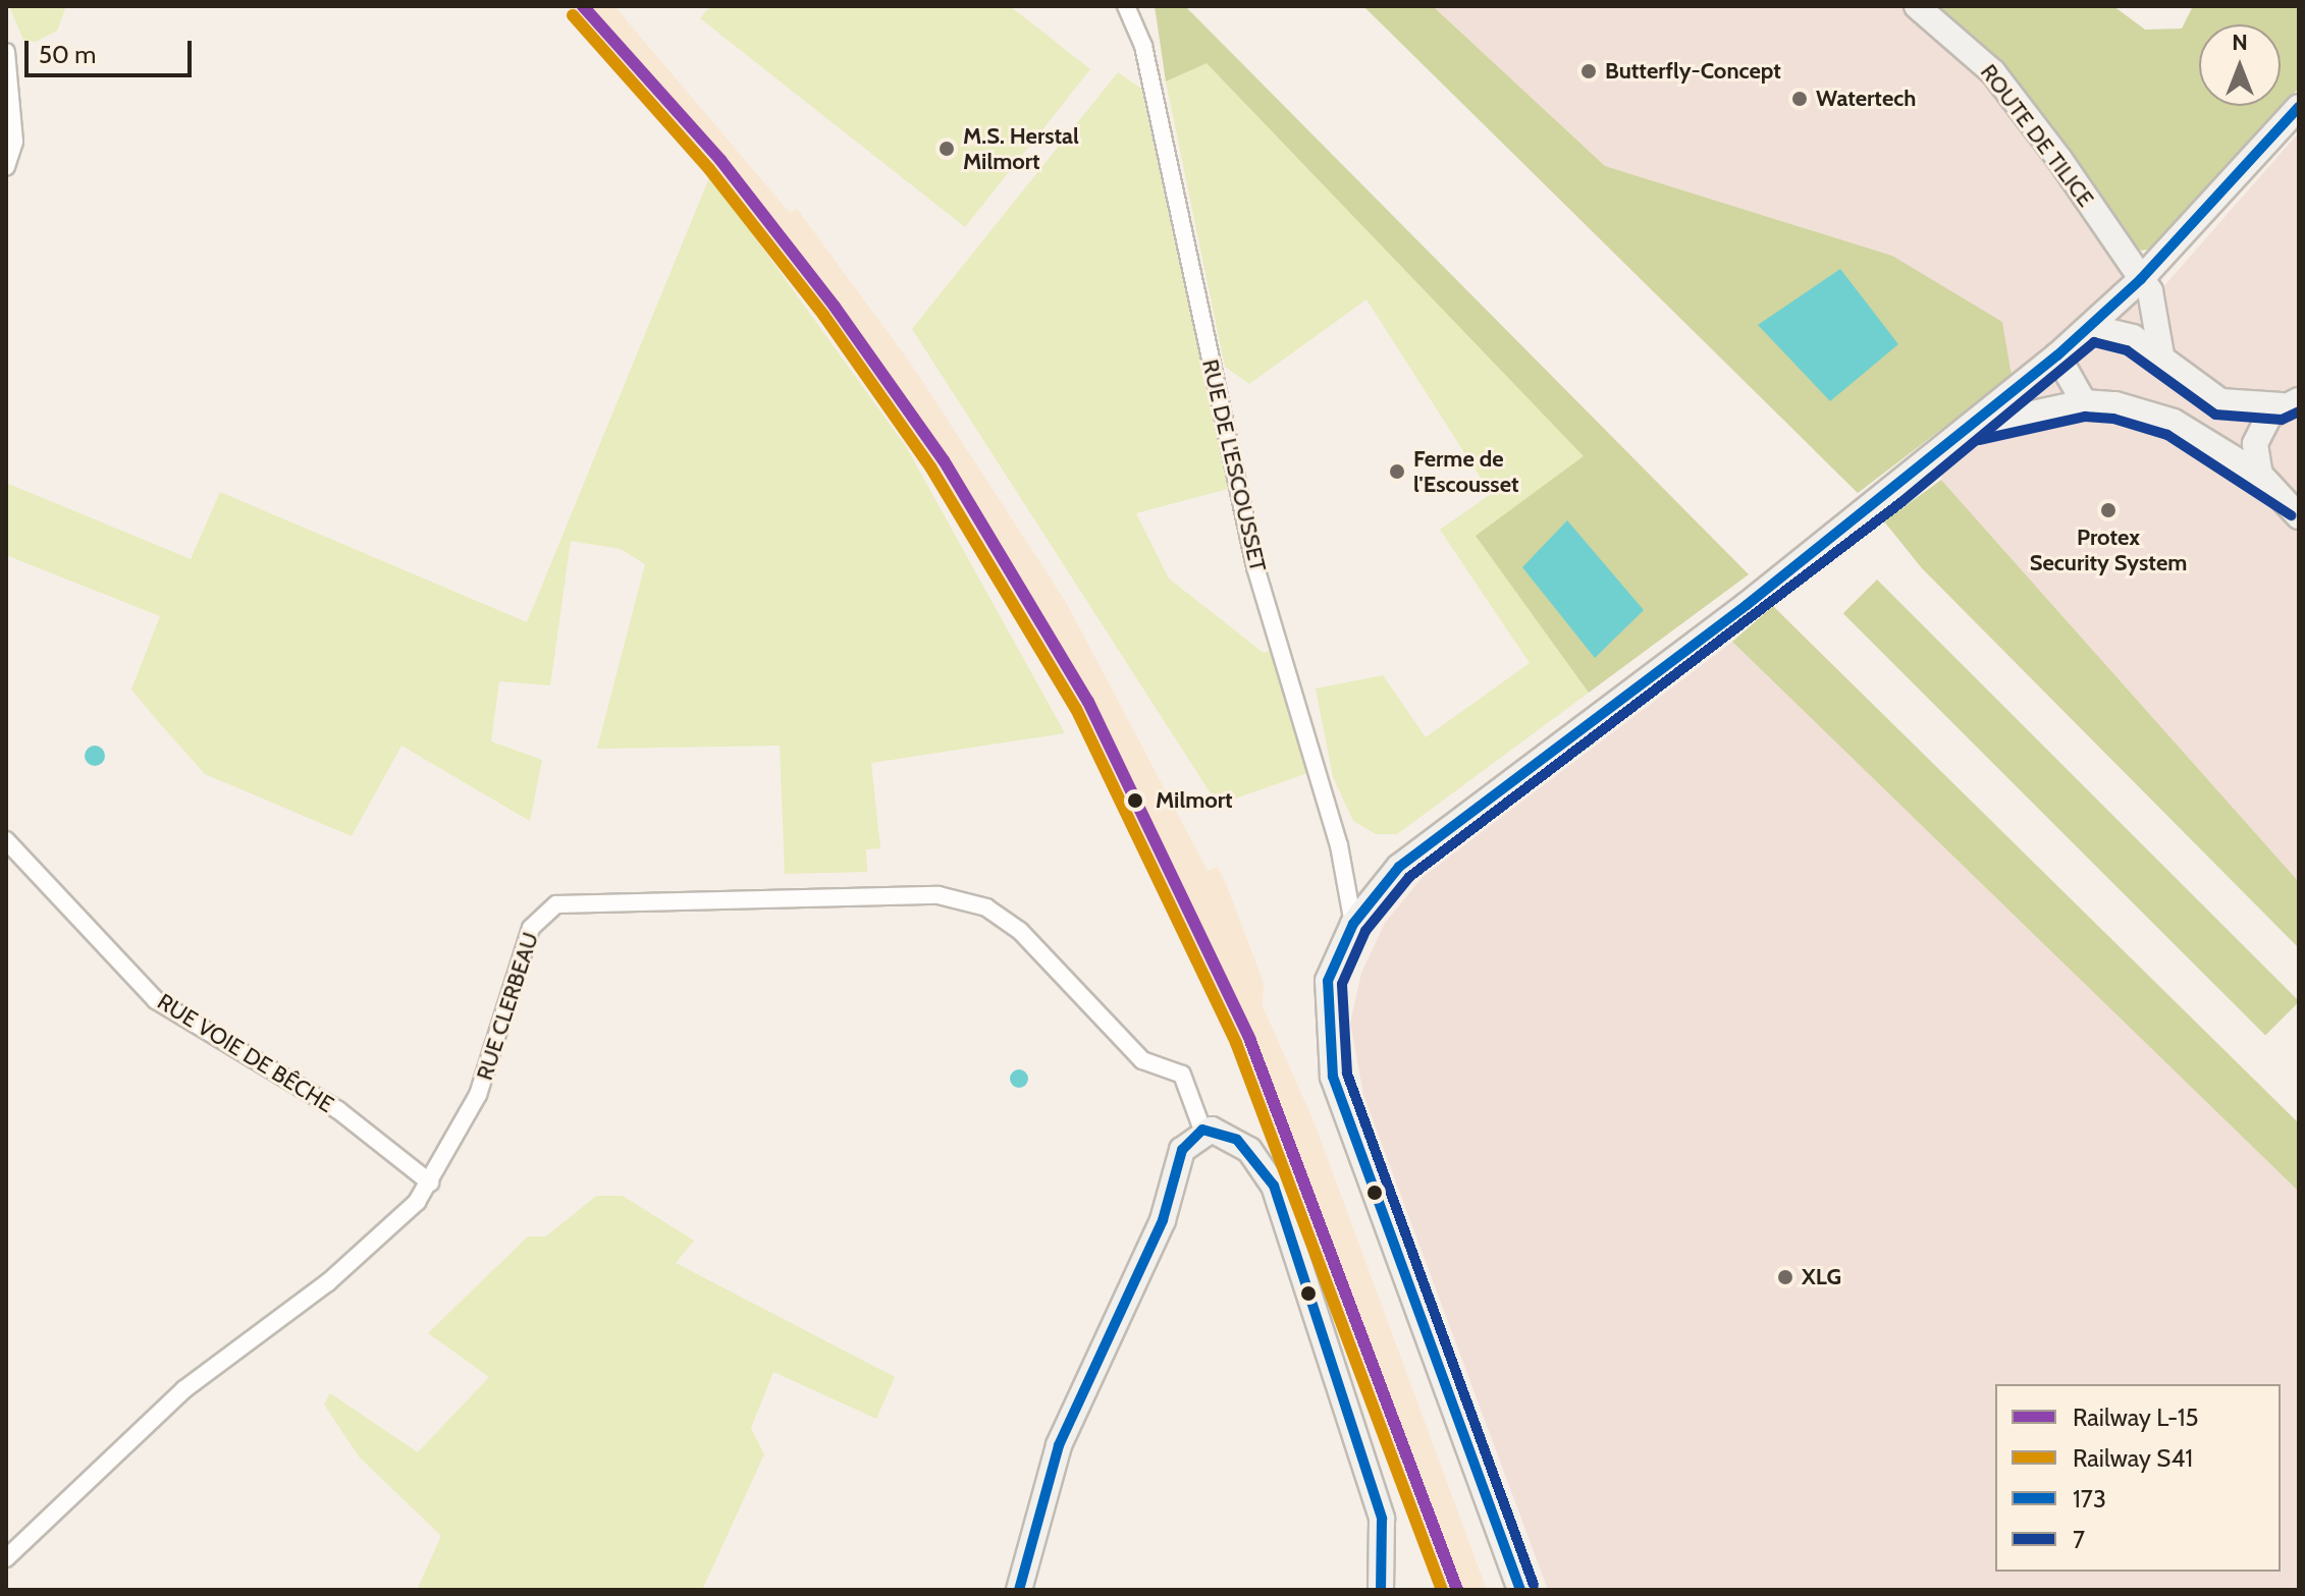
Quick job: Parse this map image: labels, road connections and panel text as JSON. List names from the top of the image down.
{
  "streets": {
    "street": [
      "ROUTE DE TILICE",
      "RUE DE L'ESCOUSSET",
      "RUE CLERBEAU",
      "RUE VOIE DE BÊCHE"
    ]
  },
  "crossings": [
    ["RUE CLERBEAU", "RUE VOIE DE BÊCHE"]
  ],
  "places": [
    "Butterfly-Concept",
    "Watertech",
    "M.S. Herstal Milmort",
    "Ferme de l'Escousset",
    "Protex Security System",
    "Milmort",
    "XLG"
  ],
  "lines": [
    "rail line L-15",
    "rail line S41",
    "transit line 173",
    "transit line 7"
  ],
  "legend": [
    "Railway L-15",
    "Railway S41",
    "173",
    "7"
  ],
  "scale_bar": "50 m",
  "north": "top"
}
